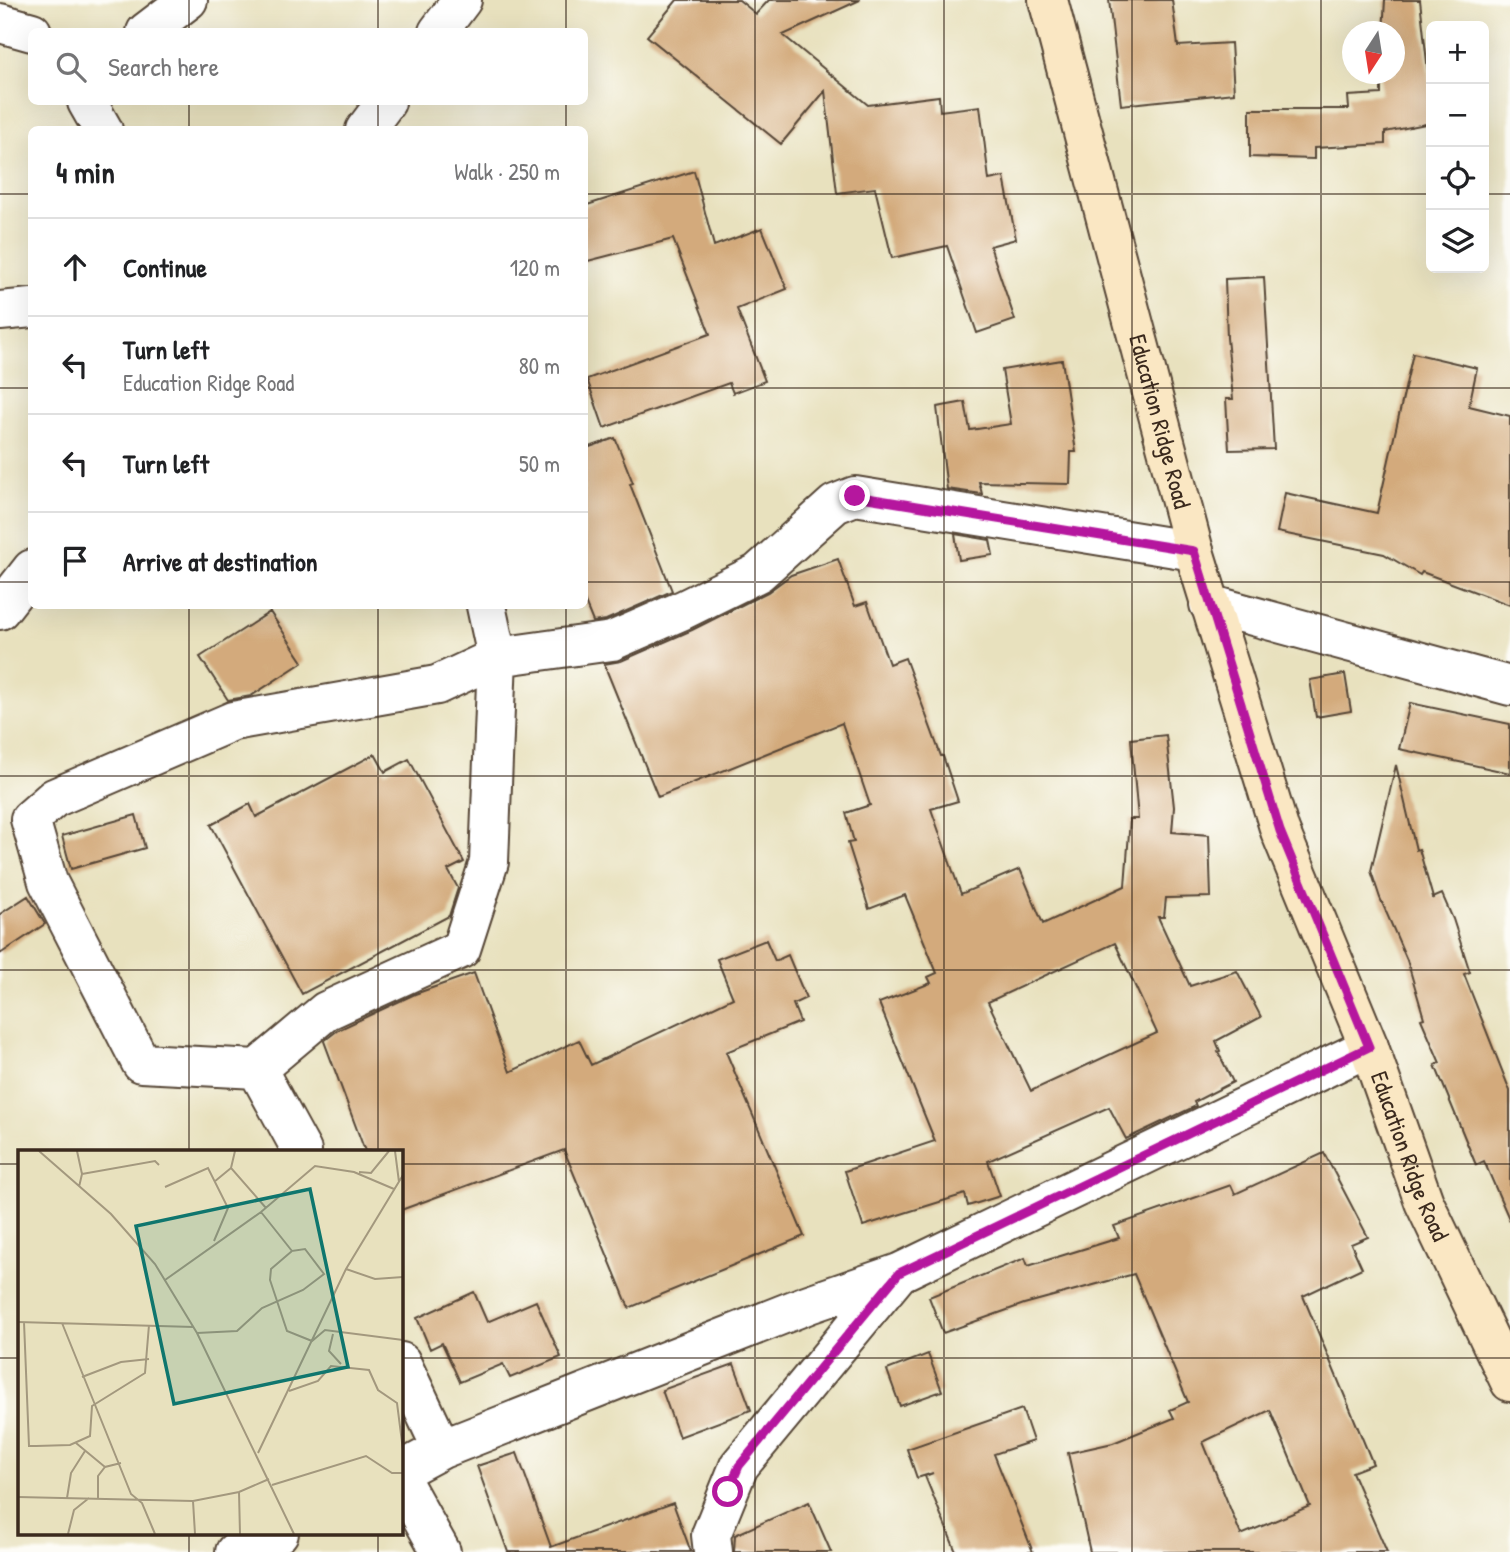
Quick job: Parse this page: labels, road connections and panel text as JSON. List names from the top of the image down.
{
  "streets": {
    "main road": ["Education Ridge Road"]
  },
  "north": "bottom",
  "page": {
    "map_buttons": ["+", "−"],
    "search": "Search here",
    "heading": ["4 min", "Walk · 250 m"],
    "list": [
      ["Continue", "120 m"],
      ["Turn left", "Education Ridge Road", "80 m"],
      ["Turn left", "50 m"],
      "Arrive at destination"
    ]
  }
}
